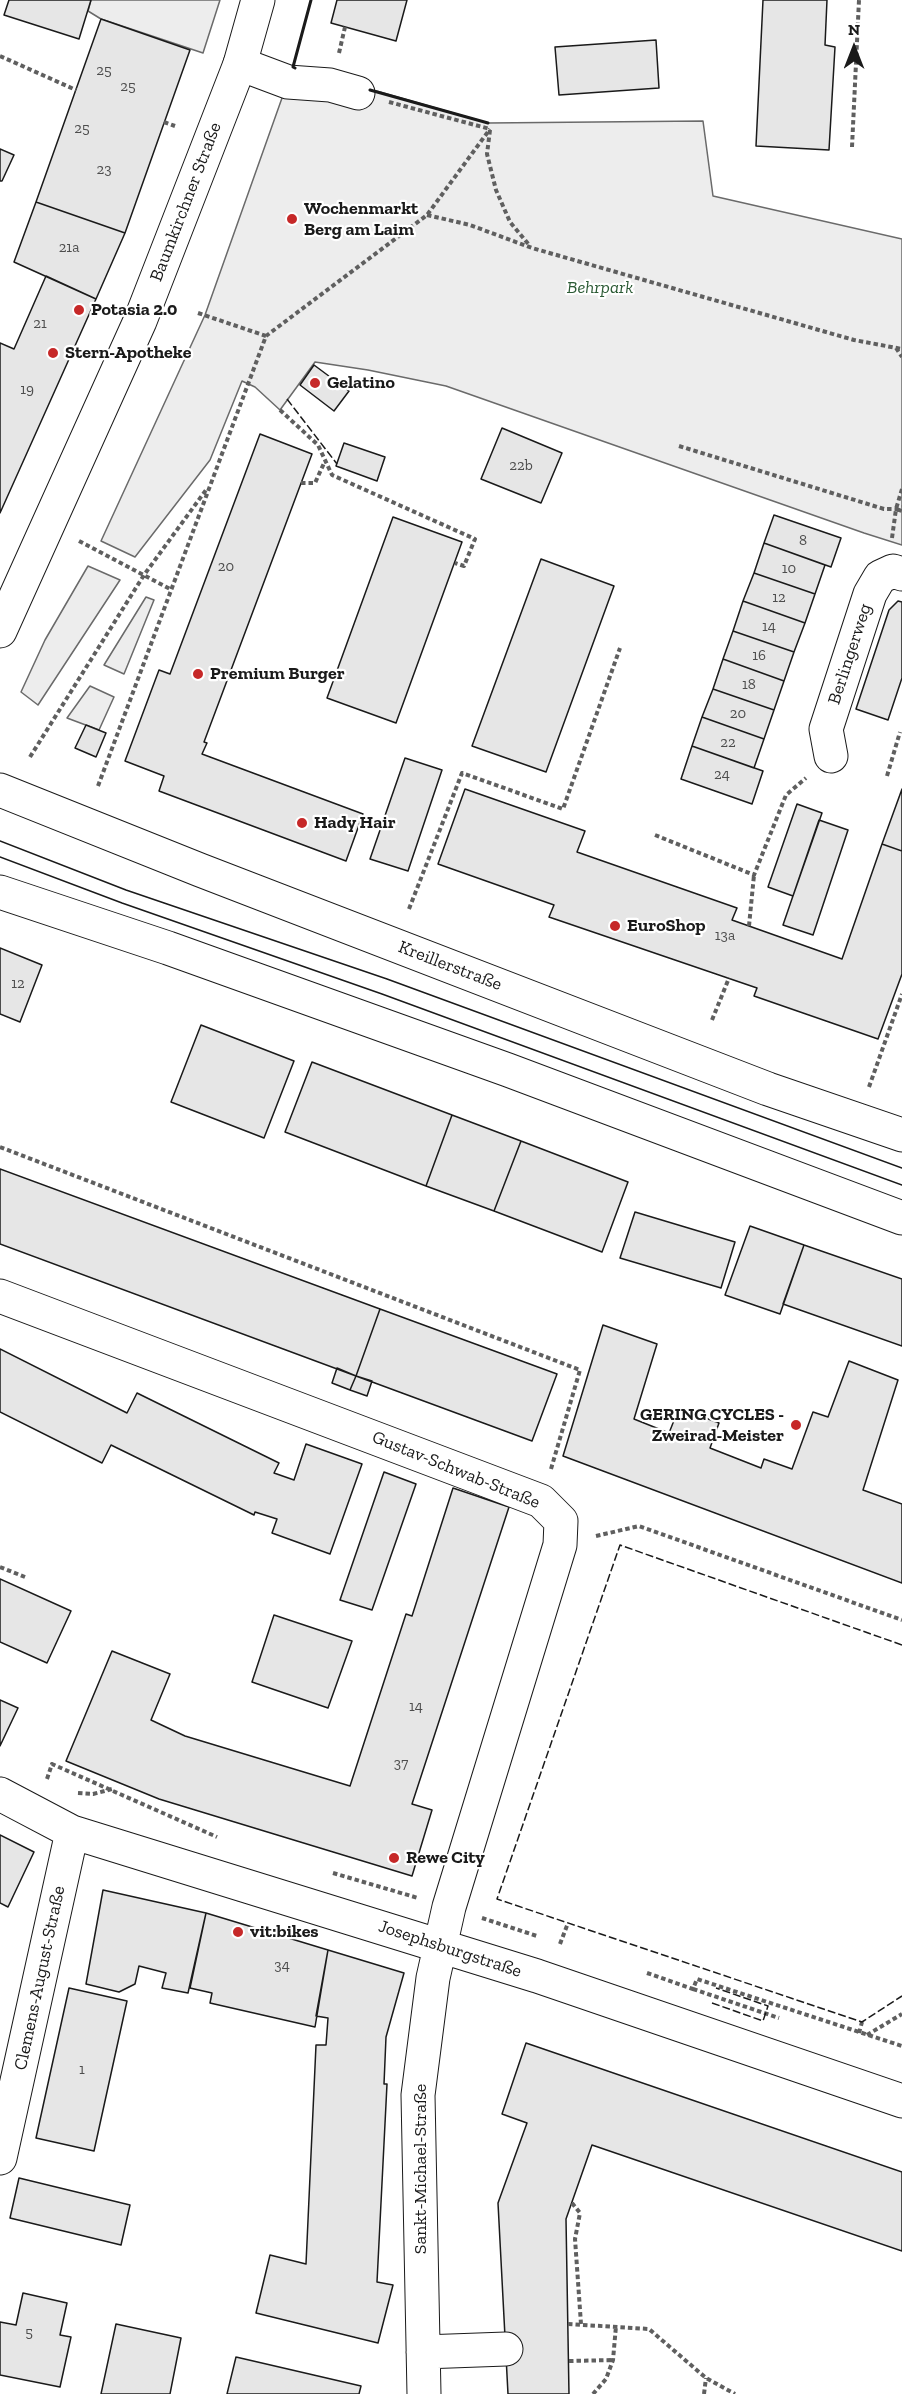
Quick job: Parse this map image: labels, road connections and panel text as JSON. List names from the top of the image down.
{
  "streets": {
    "street": [
      "Baumkirchner Straße",
      "Berlingerweg",
      "Kreillerstraße",
      "Gustav-Schwab-Straße",
      "Josephsburgstraße",
      "Clemens-August-Straße",
      "Sankt-Michael-Straße"
    ]
  },
  "crossings": [
    ["Gustav-Schwab-Straße", "Josephsburgstraße"],
    ["Gustav-Schwab-Straße", "Sankt-Michael-Straße"],
    ["Josephsburgstraße", "Clemens-August-Straße"],
    ["Josephsburgstraße", "Sankt-Michael-Straße"]
  ],
  "parks": ["Behrpark"],
  "places": [
    "Wochenmarkt Berg am Laim",
    "Potasia 2.0",
    "Stern-Apotheke",
    "Gelatino",
    "Premium Burger",
    "Hady Hair",
    "EuroShop",
    "GERING CYCLES - Zweirad-Meister",
    "Rewe City",
    "vit:bikes"
  ],
  "house_numbers": [
    "25",
    "25",
    "25",
    "23",
    "21a",
    "21",
    "19",
    "22b",
    "8",
    "20",
    "10",
    "12",
    "14",
    "16",
    "18",
    "20",
    "22",
    "24",
    "13a",
    "12",
    "14",
    "37",
    "34",
    "1",
    "5"
  ],
  "north": "top"
}
